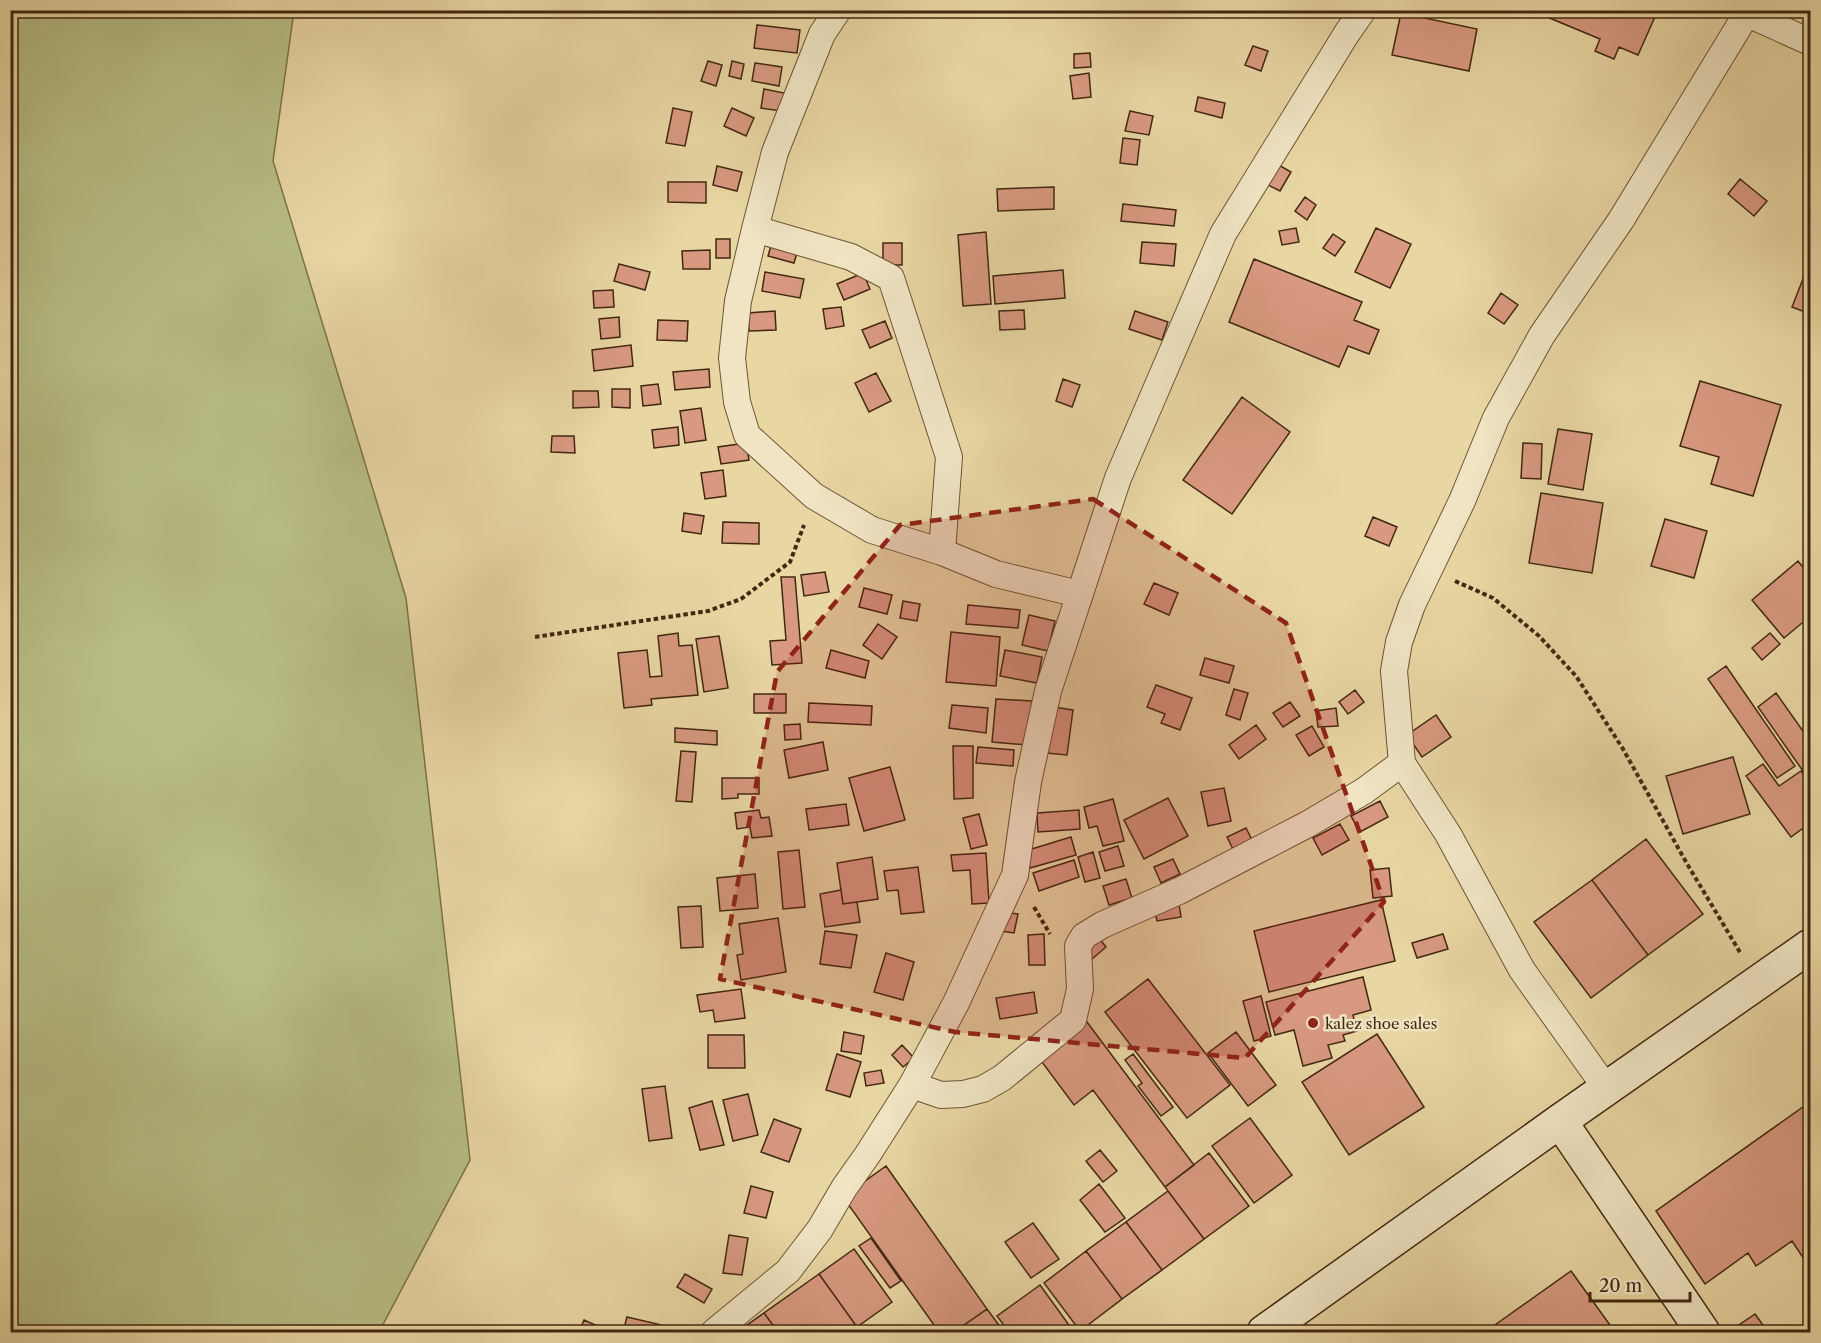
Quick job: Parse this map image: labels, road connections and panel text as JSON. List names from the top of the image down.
{
  "places": ["kalez shoe sales"],
  "scale_bar": "20 m"
}
